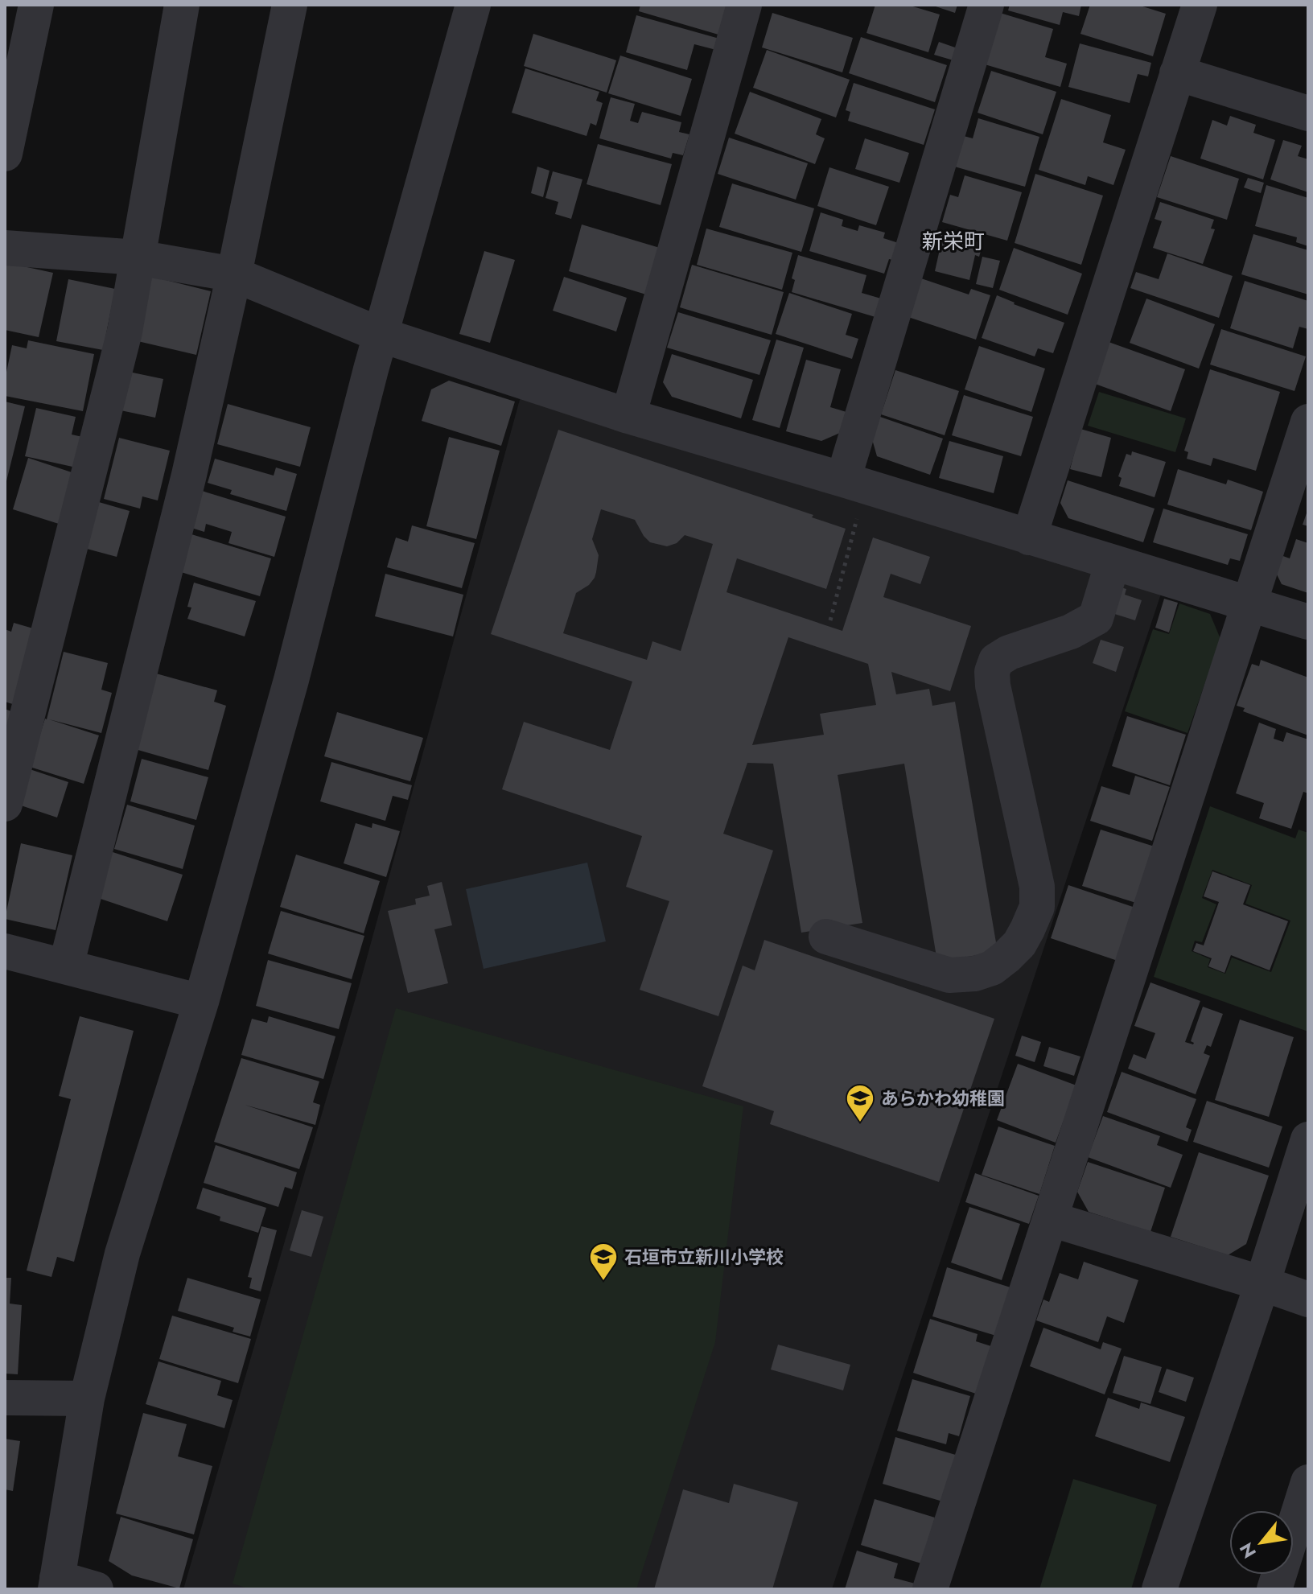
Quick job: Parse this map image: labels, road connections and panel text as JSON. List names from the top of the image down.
{
  "districts": ["新栄町"],
  "places": {
    "school or university": ["あらかわ幼稚園", "石垣市立新川小学校"]
  },
  "north": "bottom left"
}
